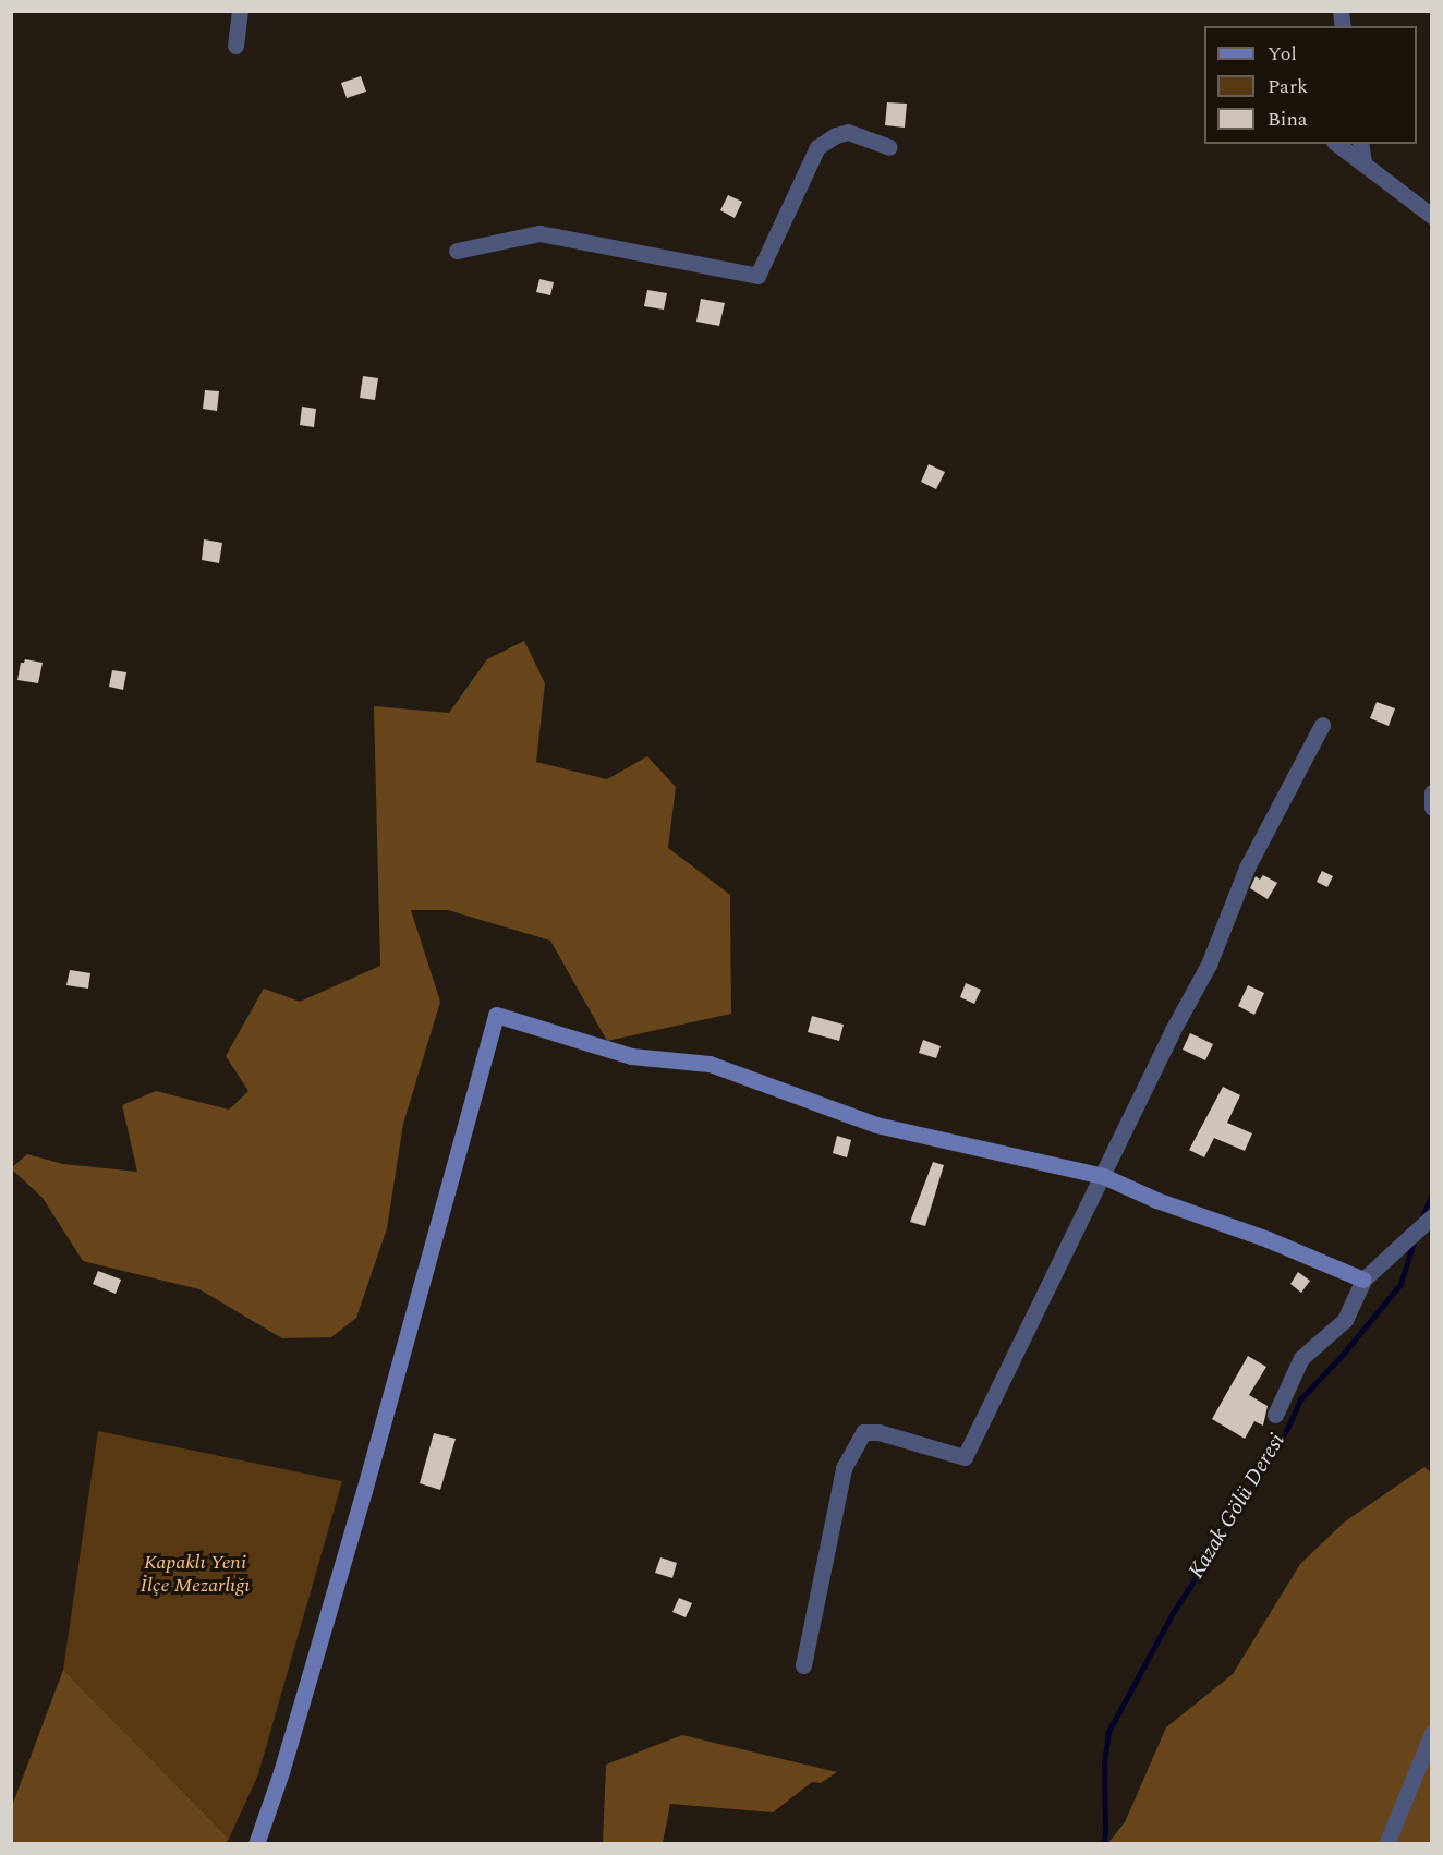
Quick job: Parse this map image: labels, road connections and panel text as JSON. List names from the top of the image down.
{
  "water": ["Kazak Gölü Deresi"],
  "parks": ["Kapaklı Yeni İlçe Mezarlığı"],
  "legend": ["Yol", "Park", "Bina"]
}
